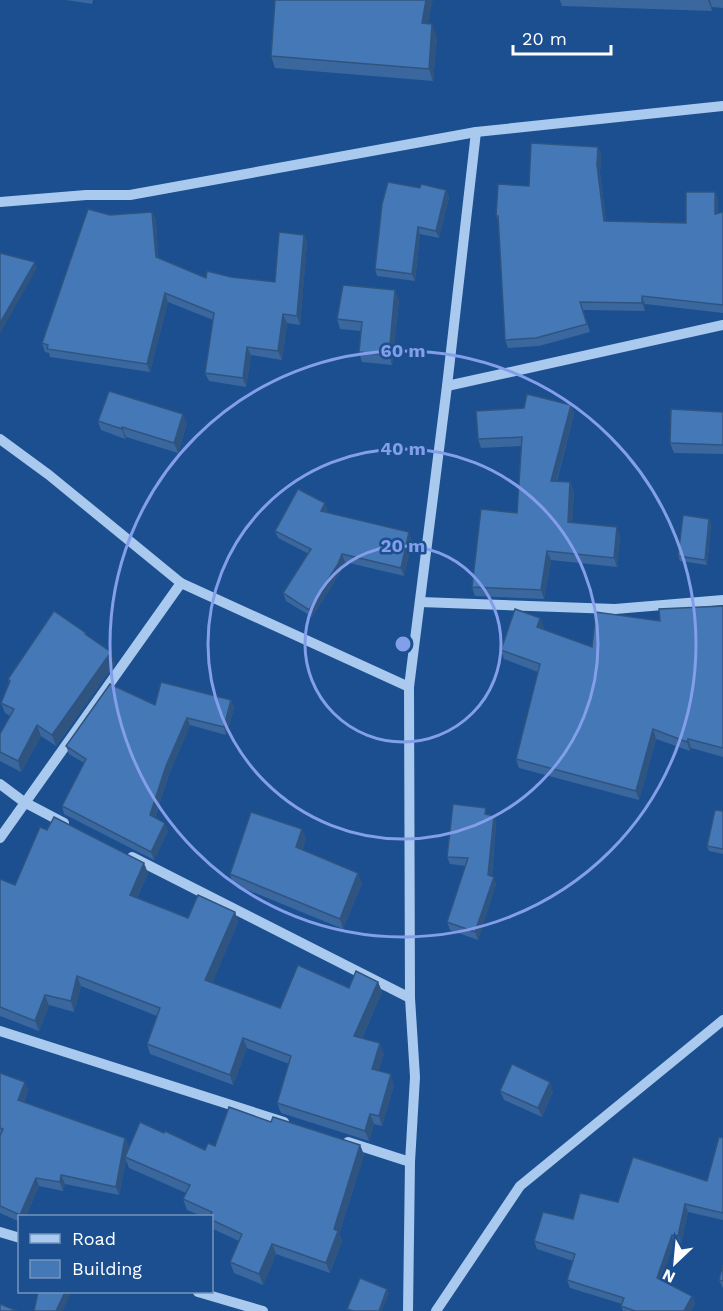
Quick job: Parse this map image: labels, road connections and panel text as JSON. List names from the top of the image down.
{
  "legend": ["Road", "Building"],
  "scale_bar": "20 m",
  "north": "bottom left",
  "rings": ["60 m", "40 m", "20 m"]
}
